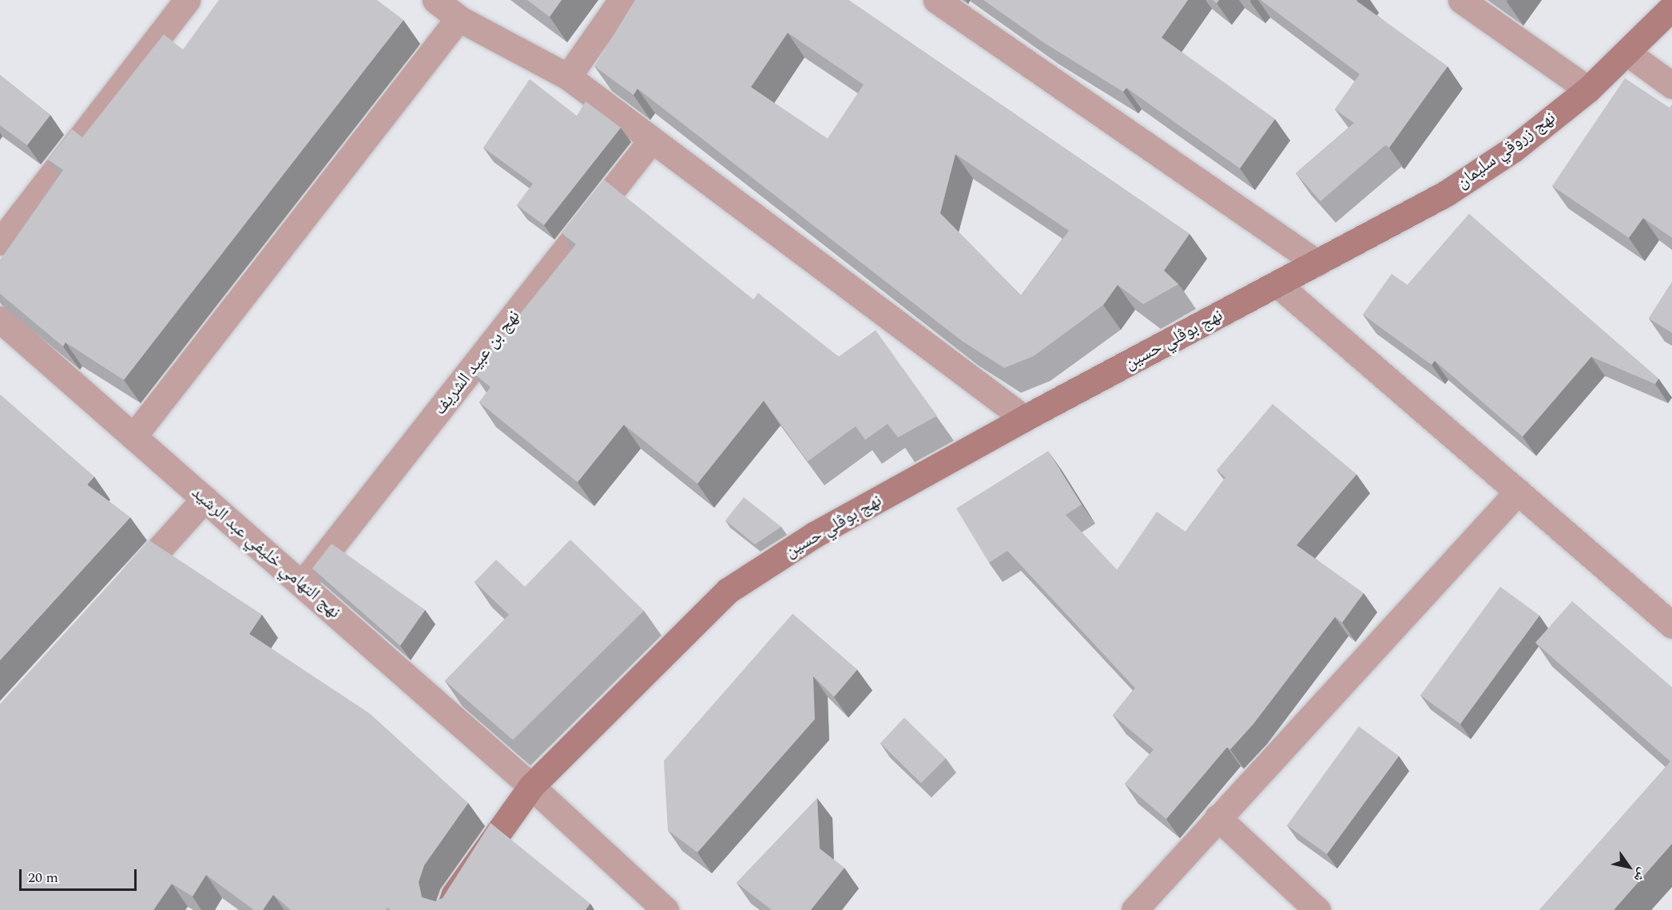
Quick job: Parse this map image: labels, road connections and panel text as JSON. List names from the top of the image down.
{
  "streets": {
    "main road": ["نهج زروقي سليمان", "نهج بوڨلي حسين"],
    "street": ["نهج بن عبيد الشريف", "نهج التهامي خليفي عبد الرشيد"]
  },
  "crossings": [
    ["نهج زروقي سليمان", "نهج بوڨلي حسين"],
    ["نهج بوڨلي حسين", "نهج التهامي خليفي عبد الرشيد"],
    ["نهج بن عبيد الشريف", "نهج التهامي خليفي عبد الرشيد"]
  ],
  "scale_bar": "20 m",
  "north": "bottom right"
}
